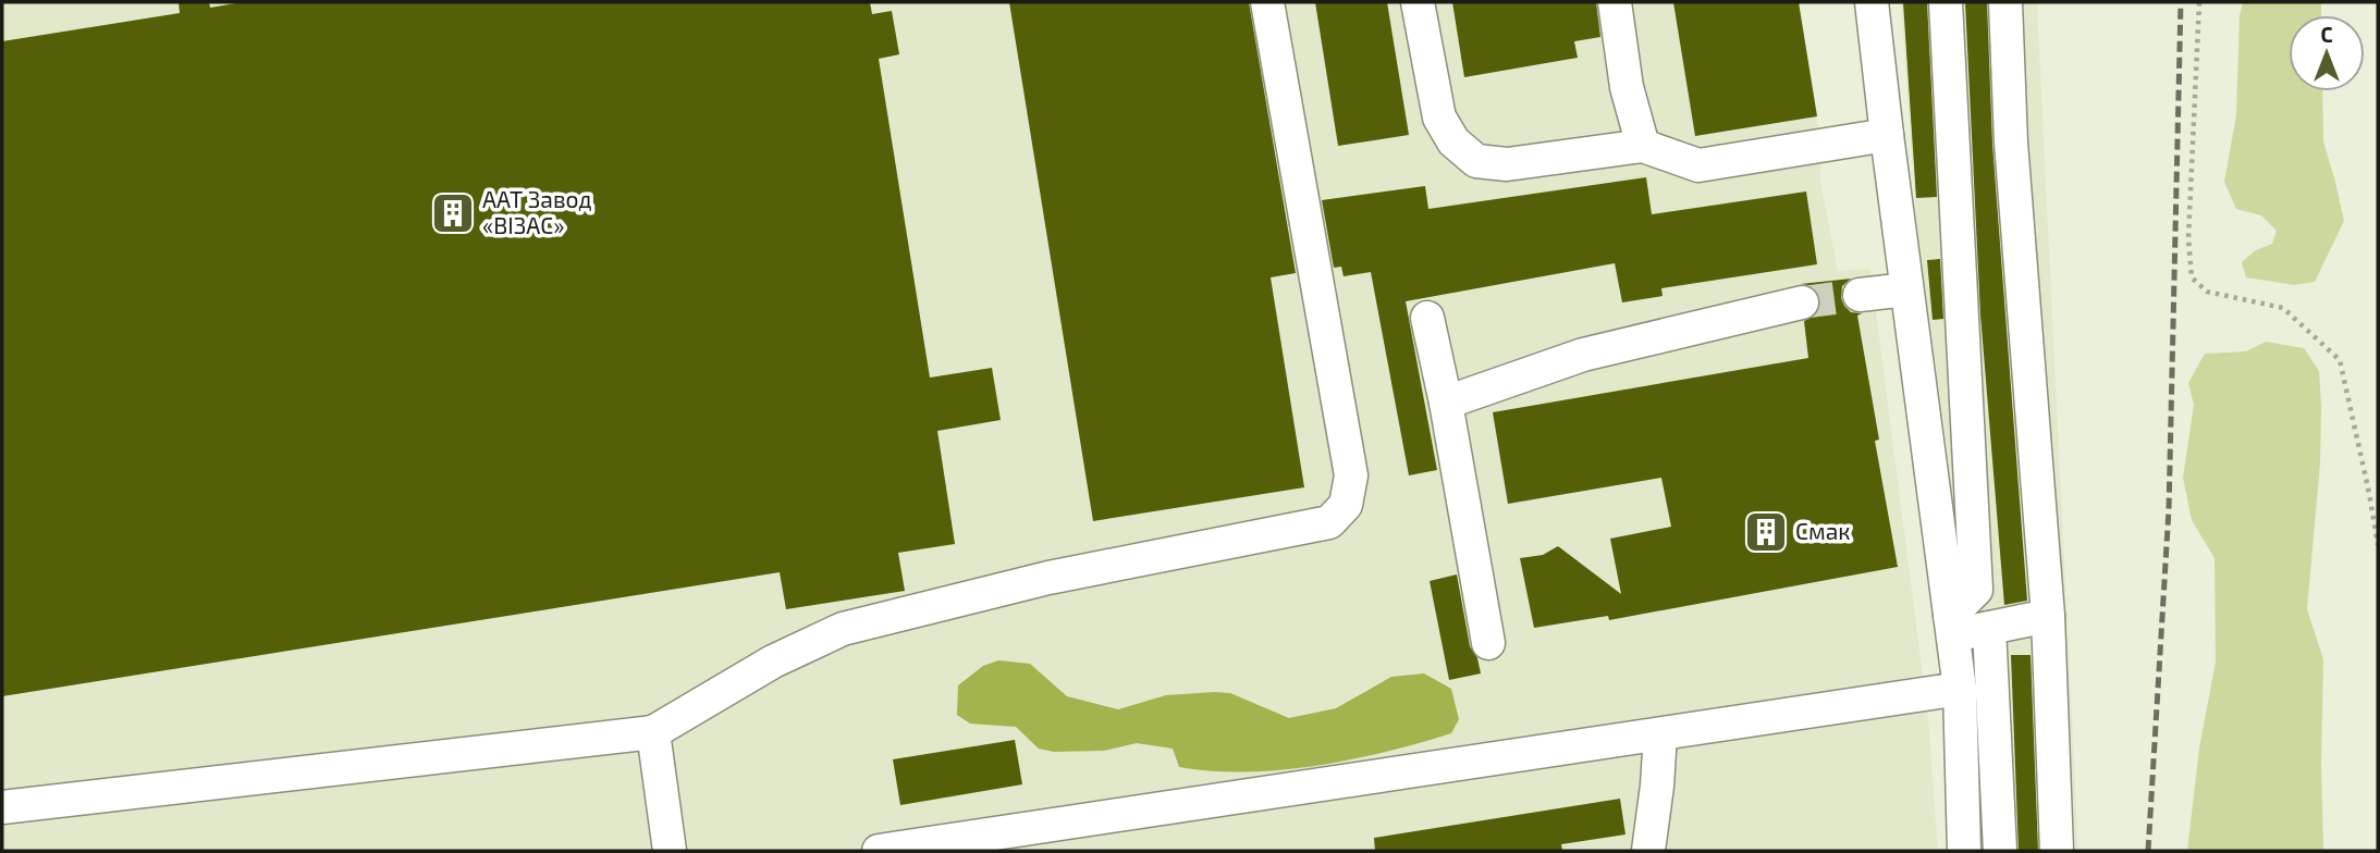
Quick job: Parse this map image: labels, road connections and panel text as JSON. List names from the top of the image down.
{
  "places": {
    "building": ["ААТ Завод «ВІЗАС»", "Смак"]
  },
  "north": "top"
}
